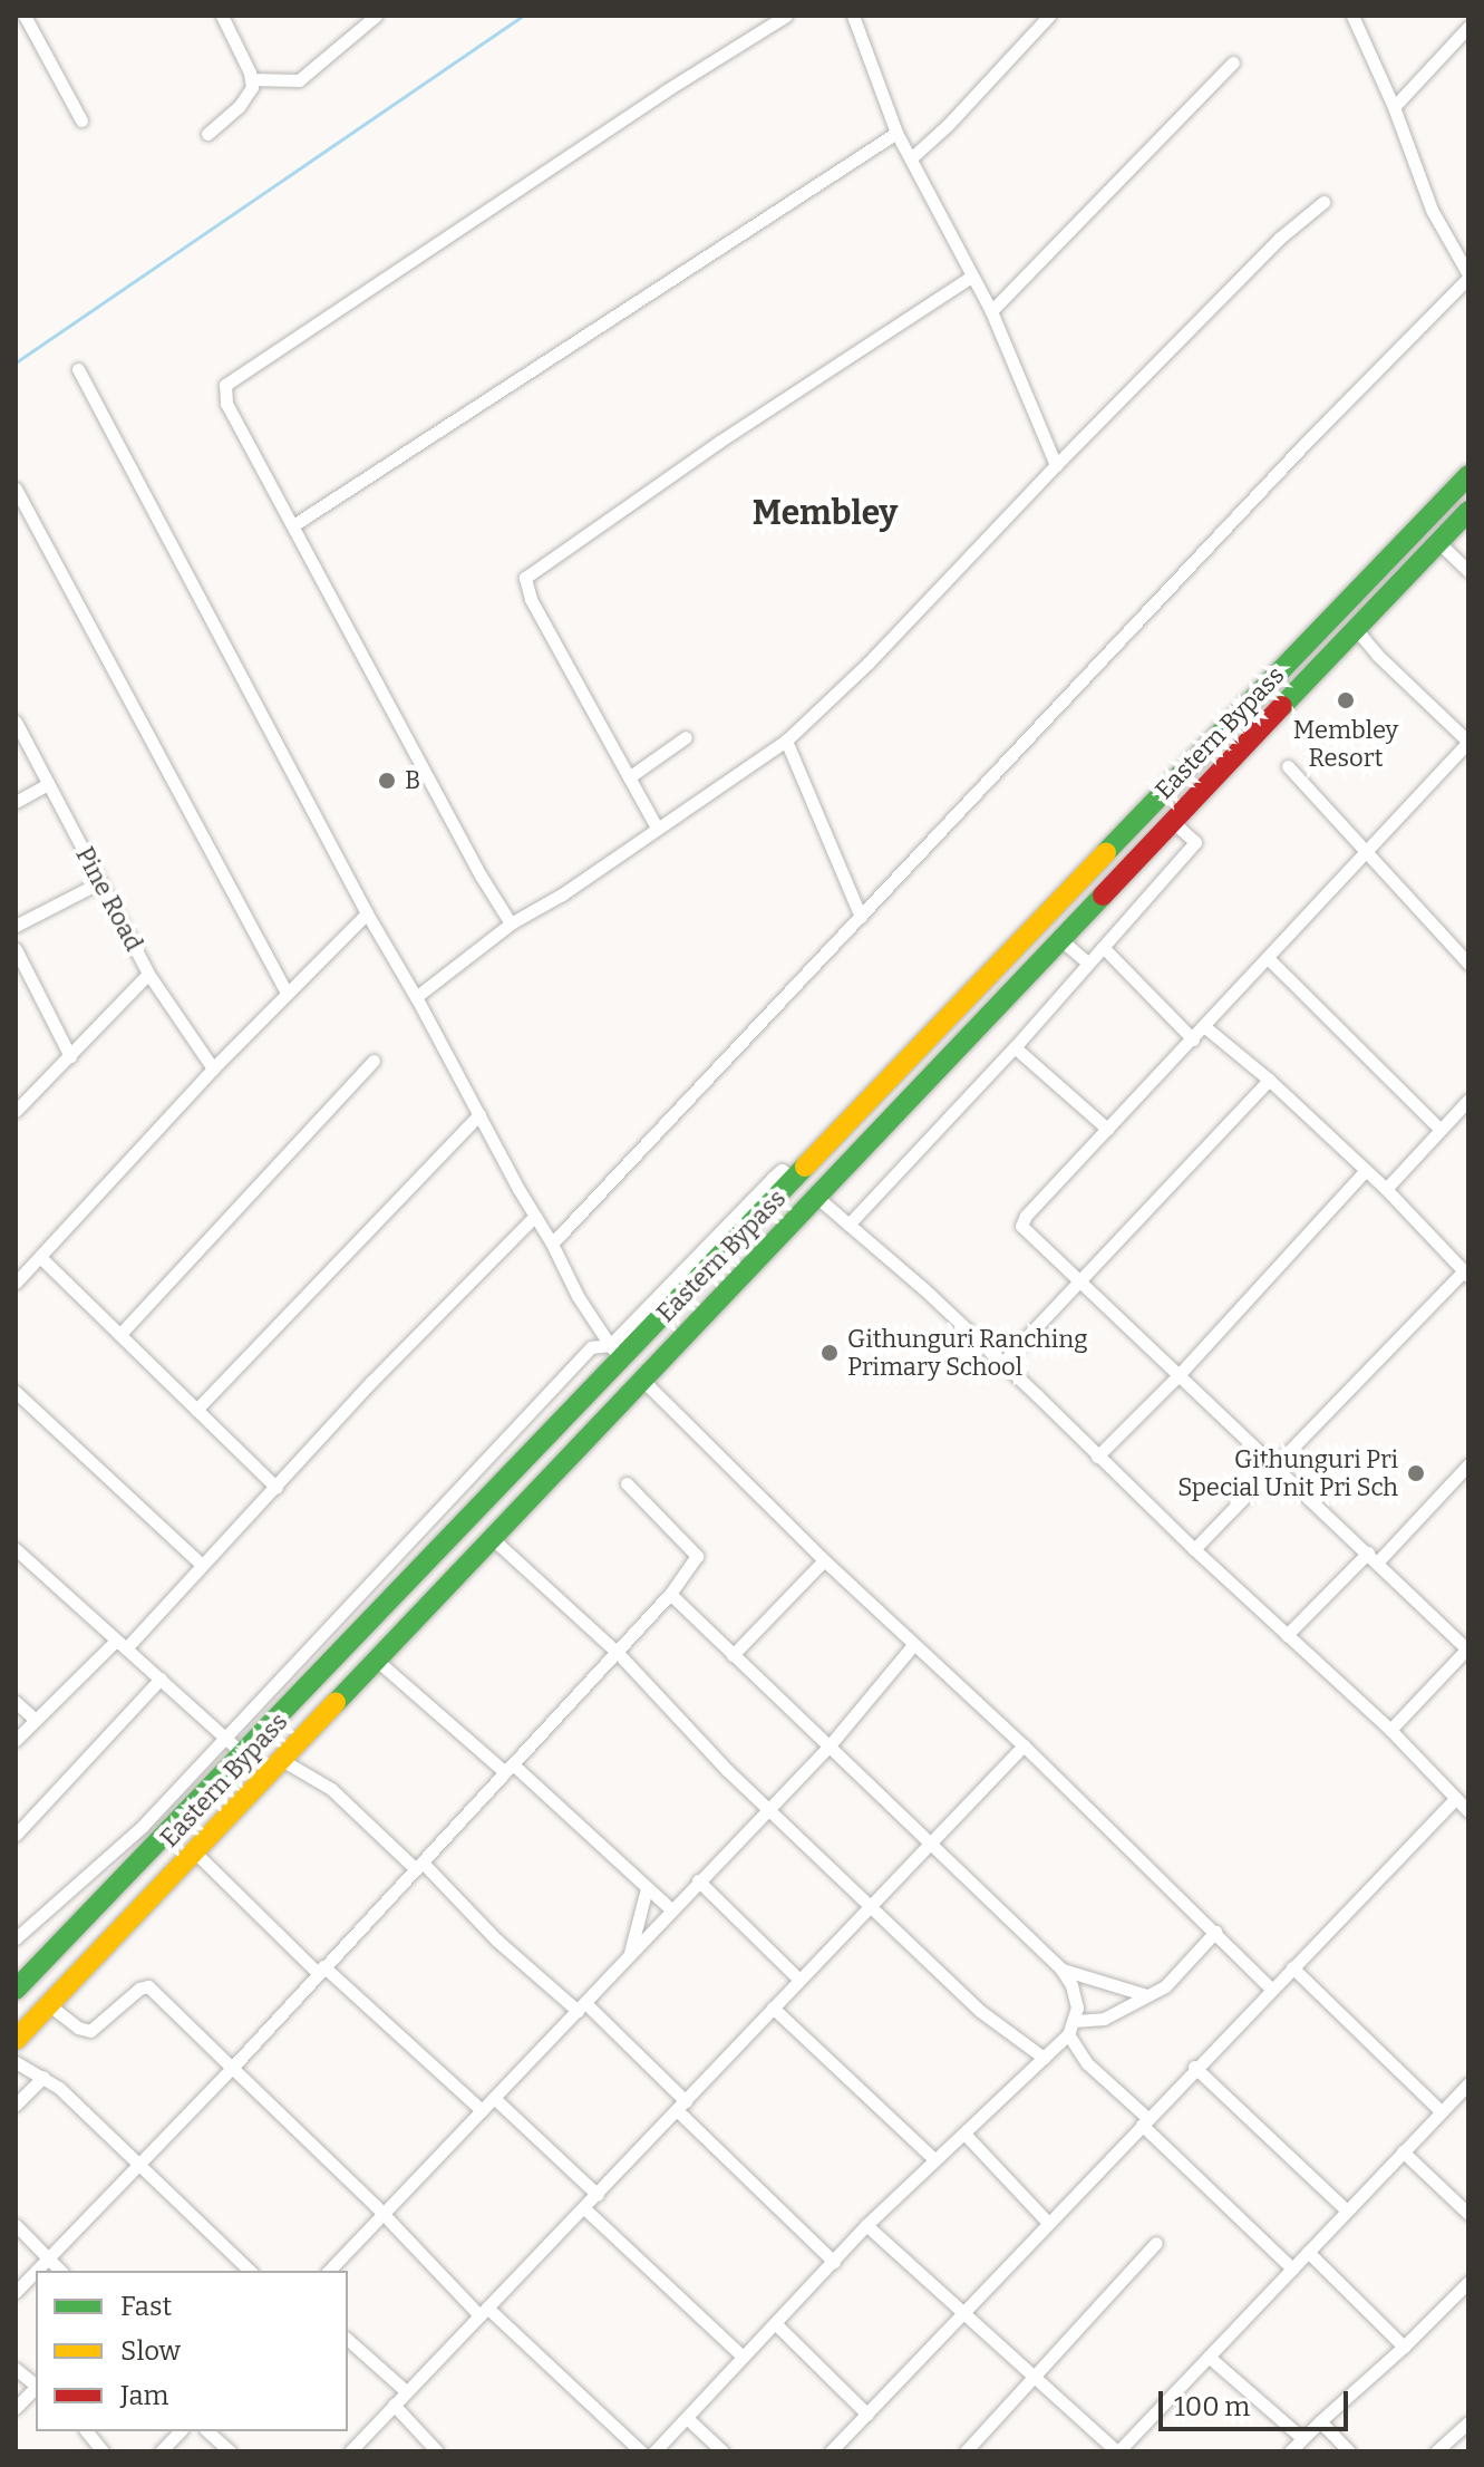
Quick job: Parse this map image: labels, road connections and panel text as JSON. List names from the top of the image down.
{
  "streets": {
    "main road": ["Eastern Bypass"],
    "street": ["Pine Road"]
  },
  "districts": ["Membley"],
  "places": [
    "Membley Resort",
    "B",
    "Githunguri Ranching Primary School",
    "Githunguri Pri Special Unit Pri Sch"
  ],
  "legend": ["Fast", "Slow", "Jam"],
  "scale_bar": "100 m"
}
